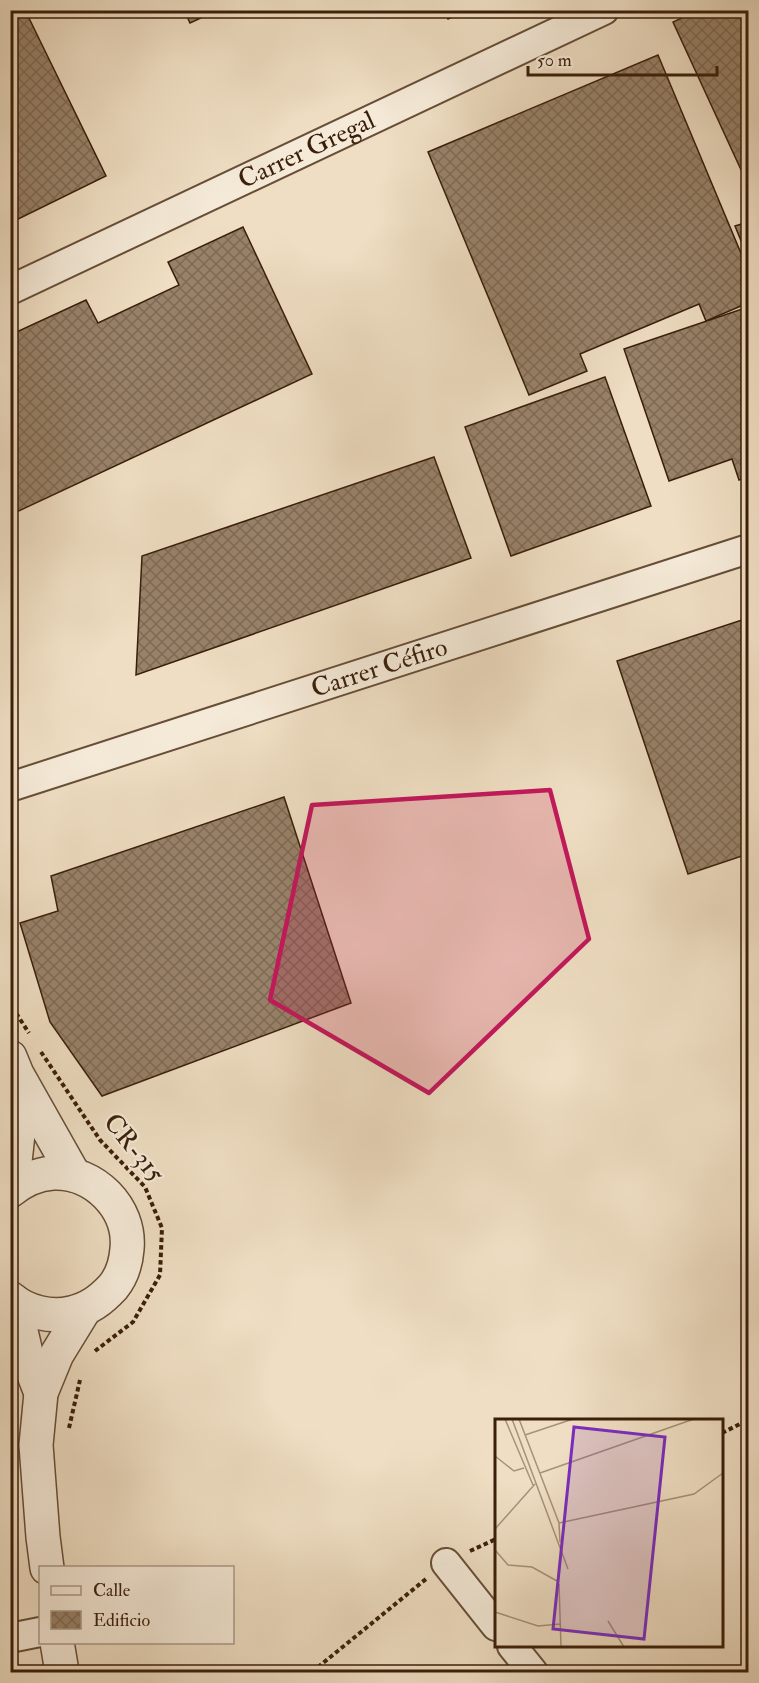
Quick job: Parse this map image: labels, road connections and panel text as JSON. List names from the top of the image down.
{
  "streets": {
    "street": ["Carrer Gregal", "Carrer Céfiro"],
    "path": ["CR-315"]
  },
  "legend": ["Calle", "Edificio"],
  "scale_bar": "50 m"
}
